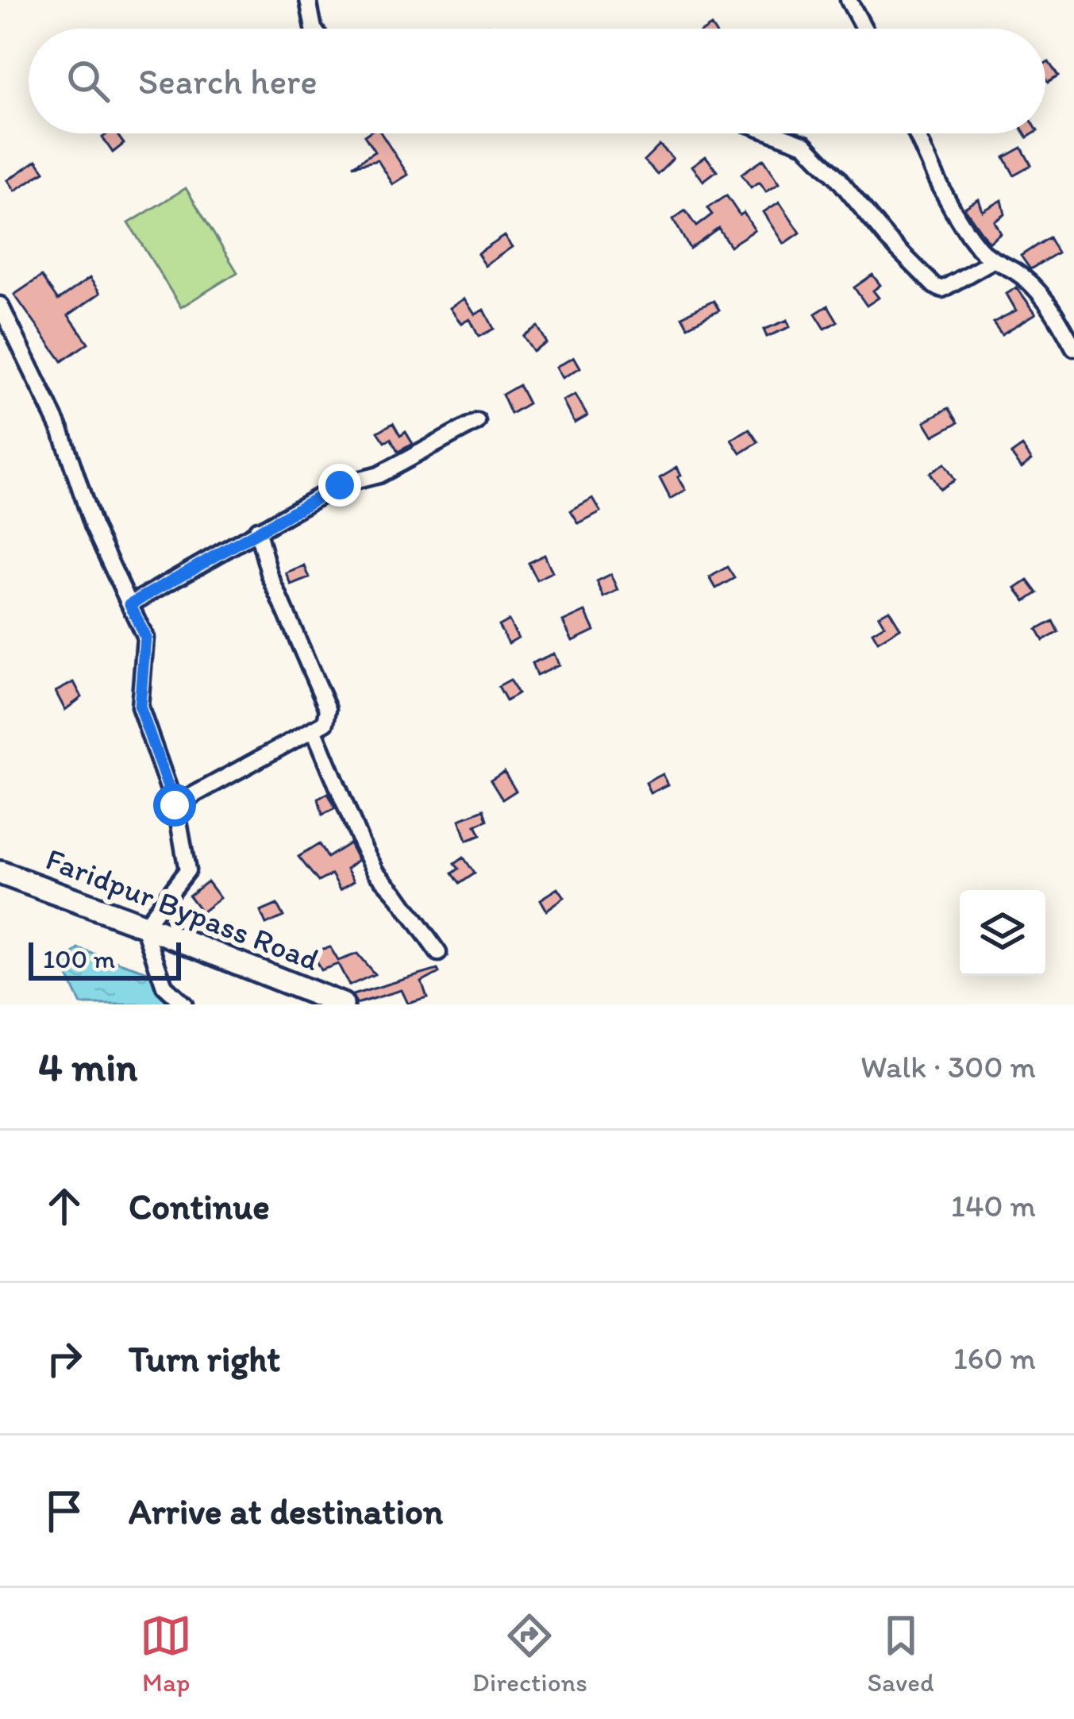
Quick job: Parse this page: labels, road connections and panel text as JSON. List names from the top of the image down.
{
  "streets": {
    "highway": ["Faridpur Bypass Road"]
  },
  "scale_bar": "100 m",
  "page": {
    "search": "Search here",
    "scale": "100 m",
    "heading": ["4 min", "Walk · 300 m"],
    "list": [
      ["Continue", "140 m"],
      ["Turn right", "160 m"],
      "Arrive at destination"
    ],
    "nav": ["Map", "Directions", "Saved"]
  }
}
